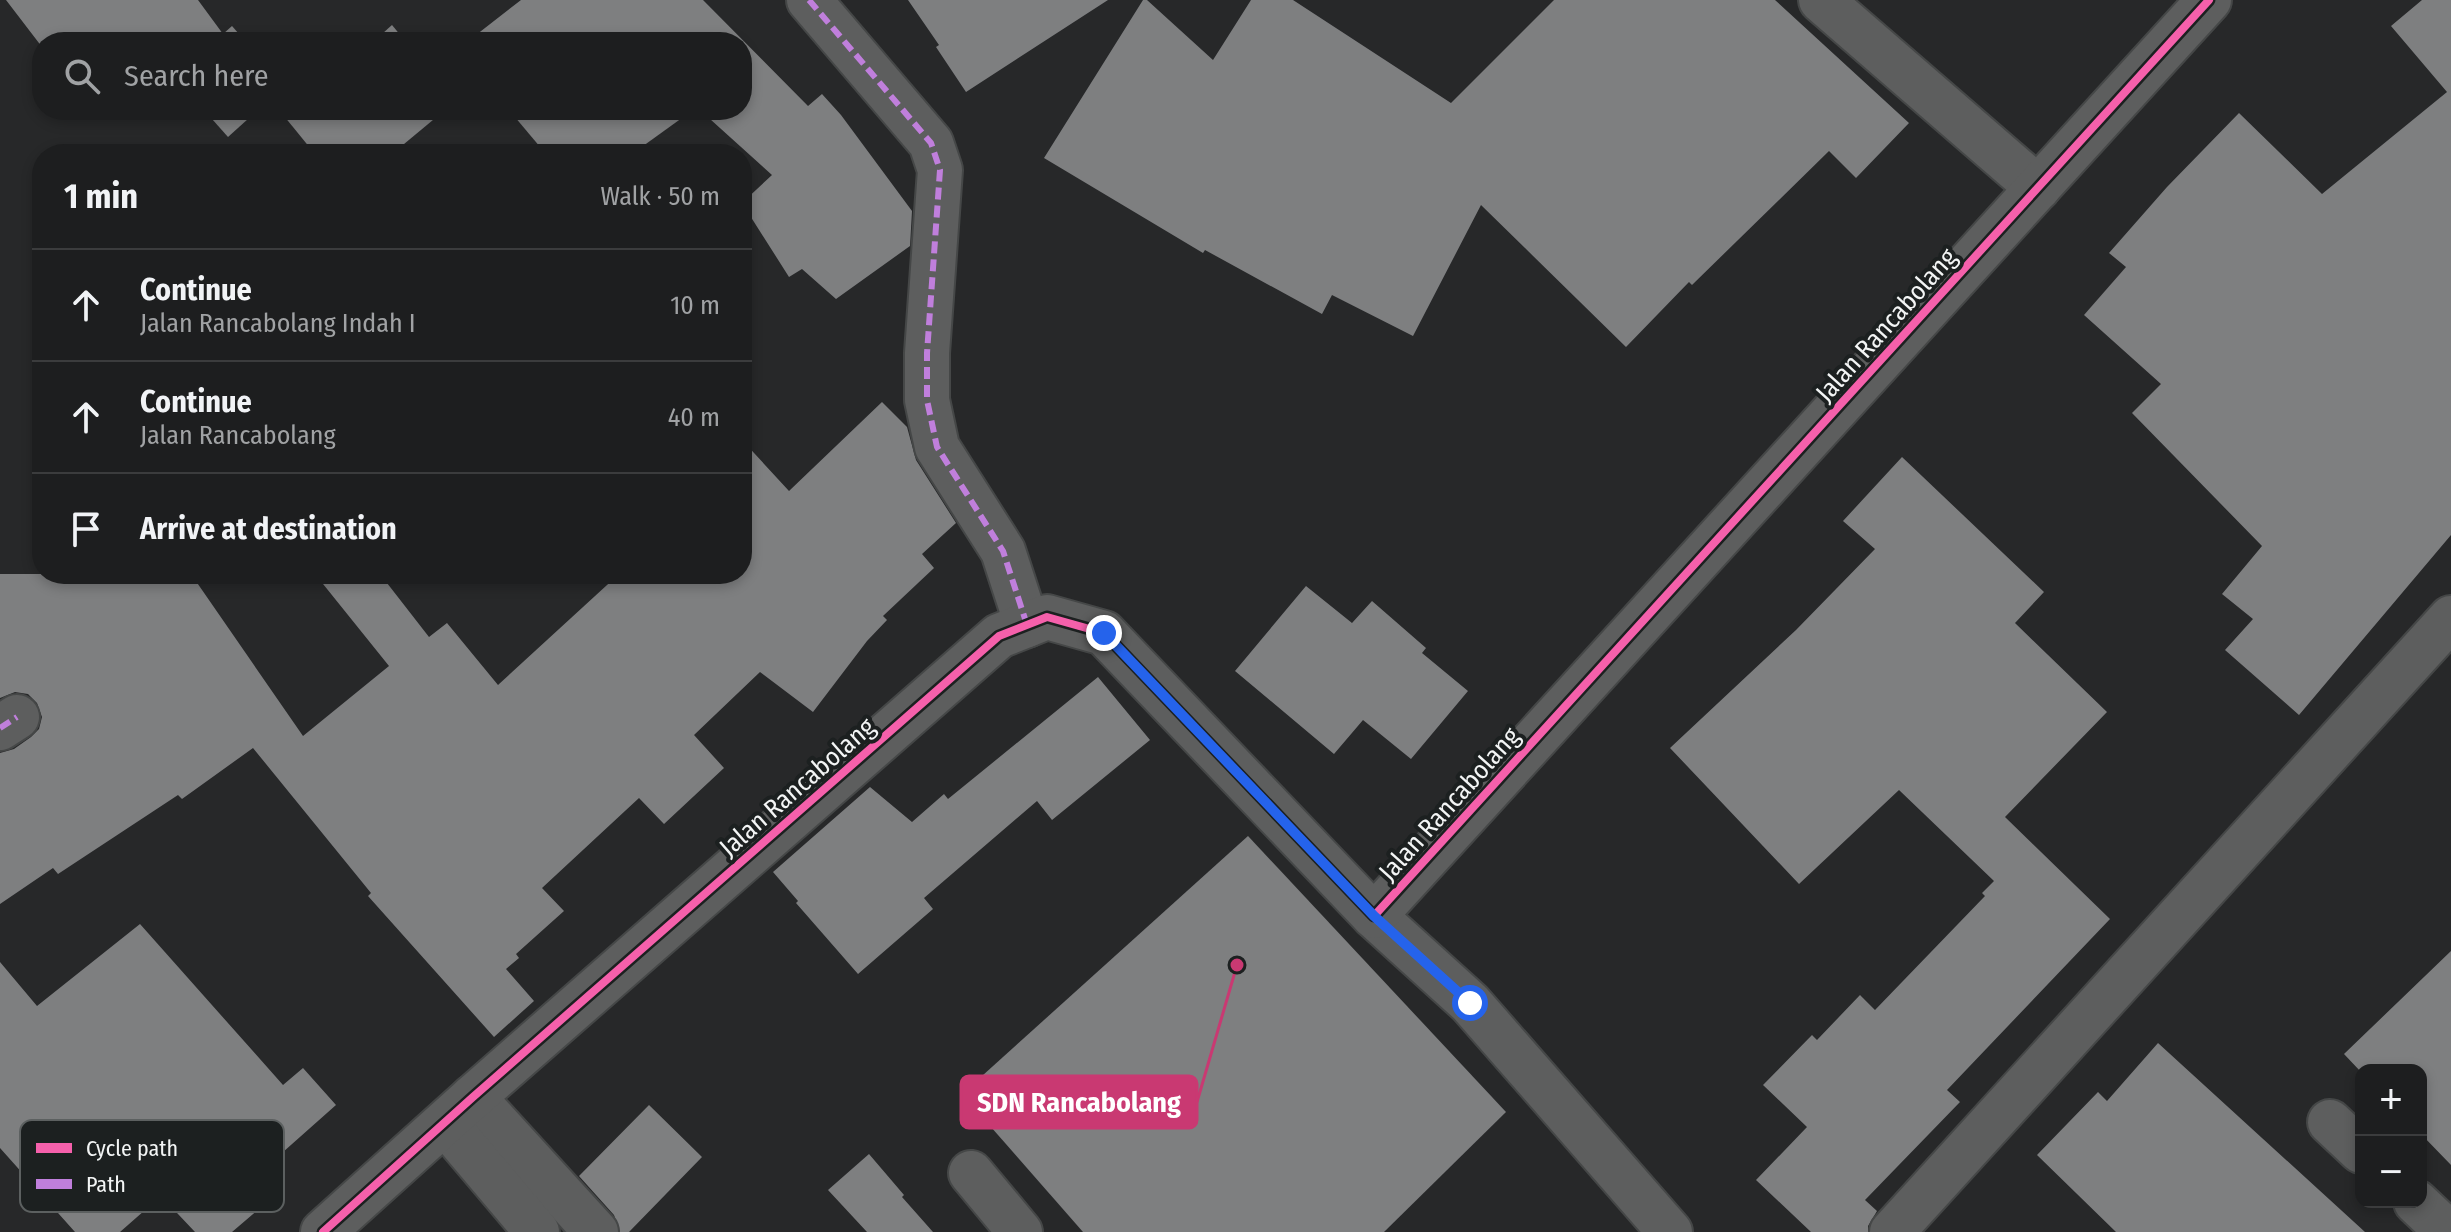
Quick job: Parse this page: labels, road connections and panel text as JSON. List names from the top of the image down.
{
  "streets": {
    "street": ["Jalan Rancabolang"]
  },
  "places": ["SDN Rancabolang"],
  "legend": ["Cycle path", "Path"],
  "page": {
    "search": "Search here",
    "heading": ["1 min", "Walk · 50 m"],
    "list": [
      ["Continue", "Jalan Rancabolang Indah I", "10 m"],
      ["Continue", "Jalan Rancabolang", "40 m"],
      "Arrive at destination"
    ],
    "map_buttons": ["+", "−"]
  }
}
